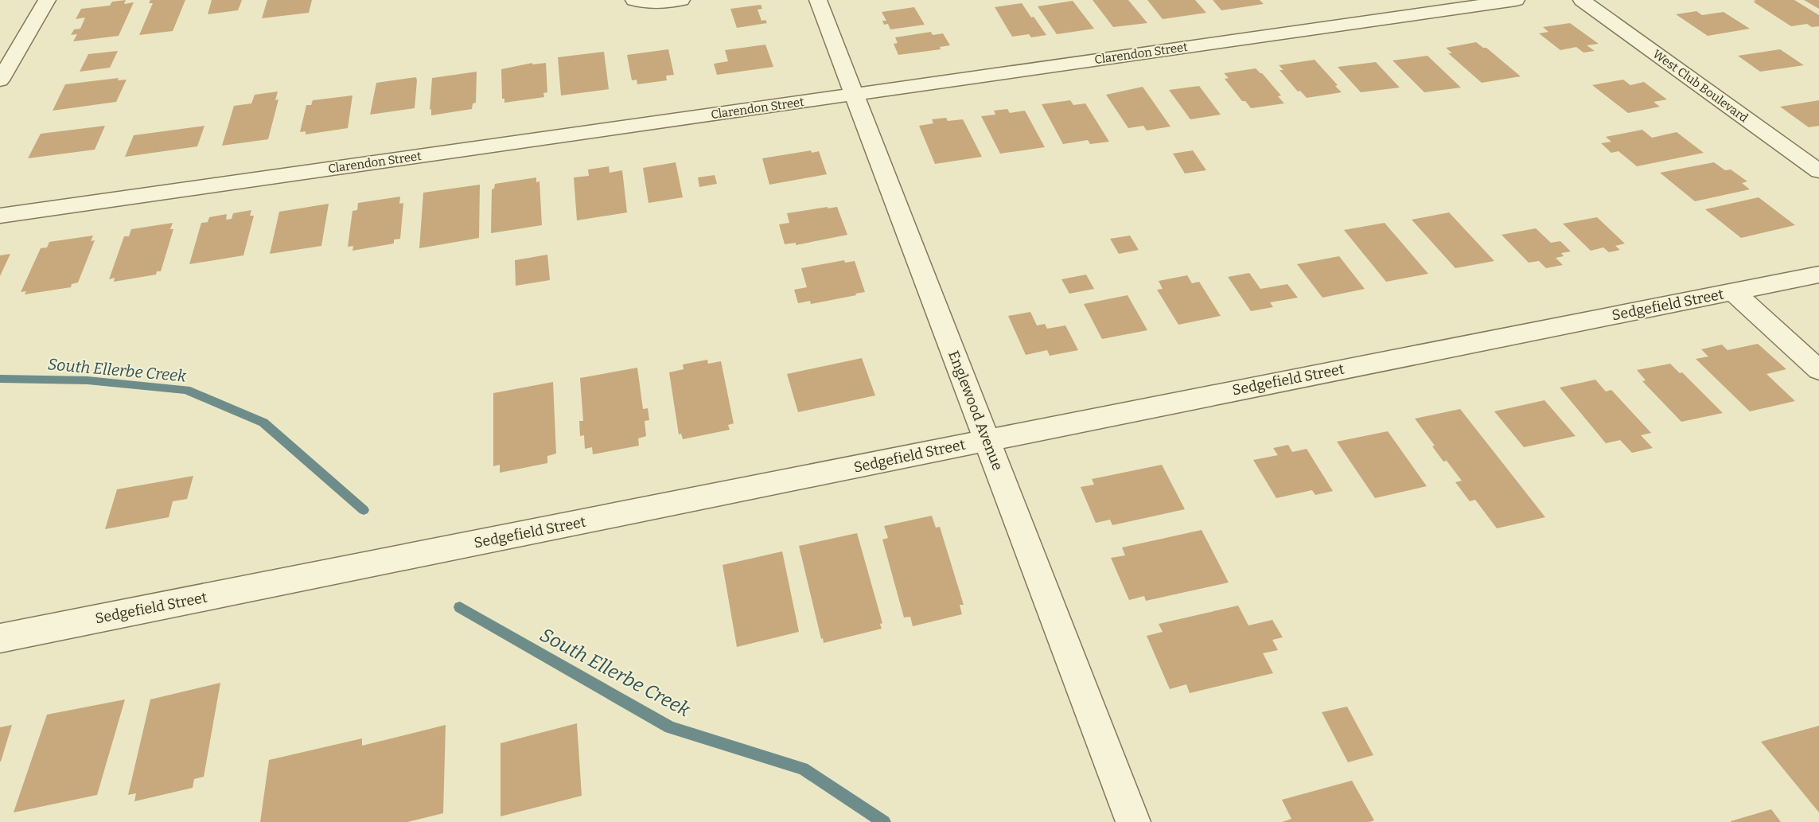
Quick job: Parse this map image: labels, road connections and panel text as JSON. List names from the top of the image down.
{
  "streets": {
    "street": [
      "Clarendon Street",
      "West Club Boulevard",
      "Sedgefield Street",
      "Englewood Avenue"
    ]
  },
  "crossings": [
    ["Clarendon Street", "Englewood Avenue"],
    ["Sedgefield Street", "Englewood Avenue"]
  ],
  "water": ["South Ellerbe Creek"]
}
